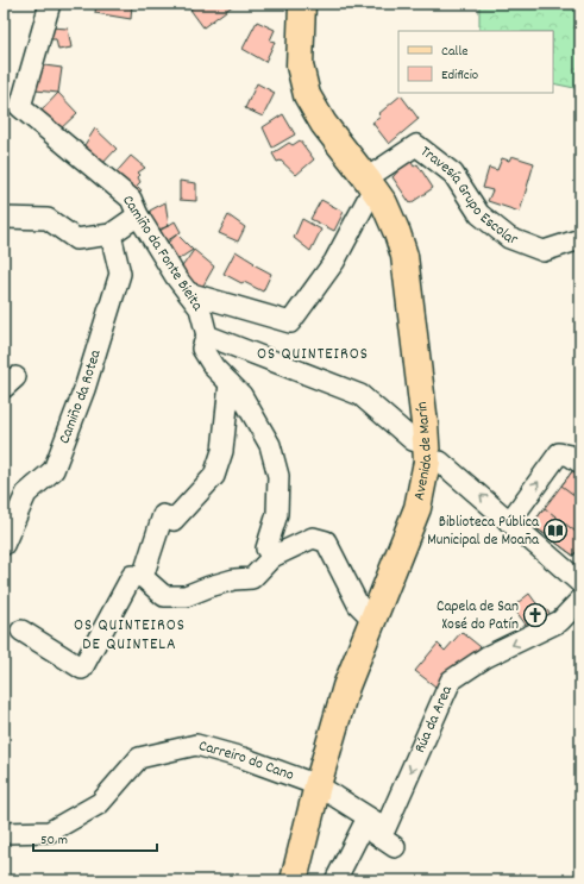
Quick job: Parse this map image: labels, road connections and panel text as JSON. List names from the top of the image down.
{
  "streets": {
    "main road": ["Avenida de Marín"],
    "street": [
      "Travesía Grupo Escolar",
      "Camiño da Fonte Bieita",
      "Camiño da Rotea",
      "Rúa da Area",
      "Carreiro do Cano"
    ]
  },
  "crossings": [
    ["Travesía Grupo Escolar", "Avenida de Marín"],
    ["Avenida de Marín", "Rúa da Area"],
    ["Avenida de Marín", "Carreiro do Cano"],
    ["Rúa da Area", "Carreiro do Cano"]
  ],
  "one_way": ["Rúa da Area"],
  "districts": ["OS QUINTEIROS", "OS QUINTEIROS DE QUINTELA"],
  "places": {
    "library": ["Biblioteca Pública Municipal de Moaña"],
    "church": ["Capela de San Xosé do Patín"]
  },
  "legend": ["Calle", "Edificio"],
  "scale_bar": "50 m"
}
